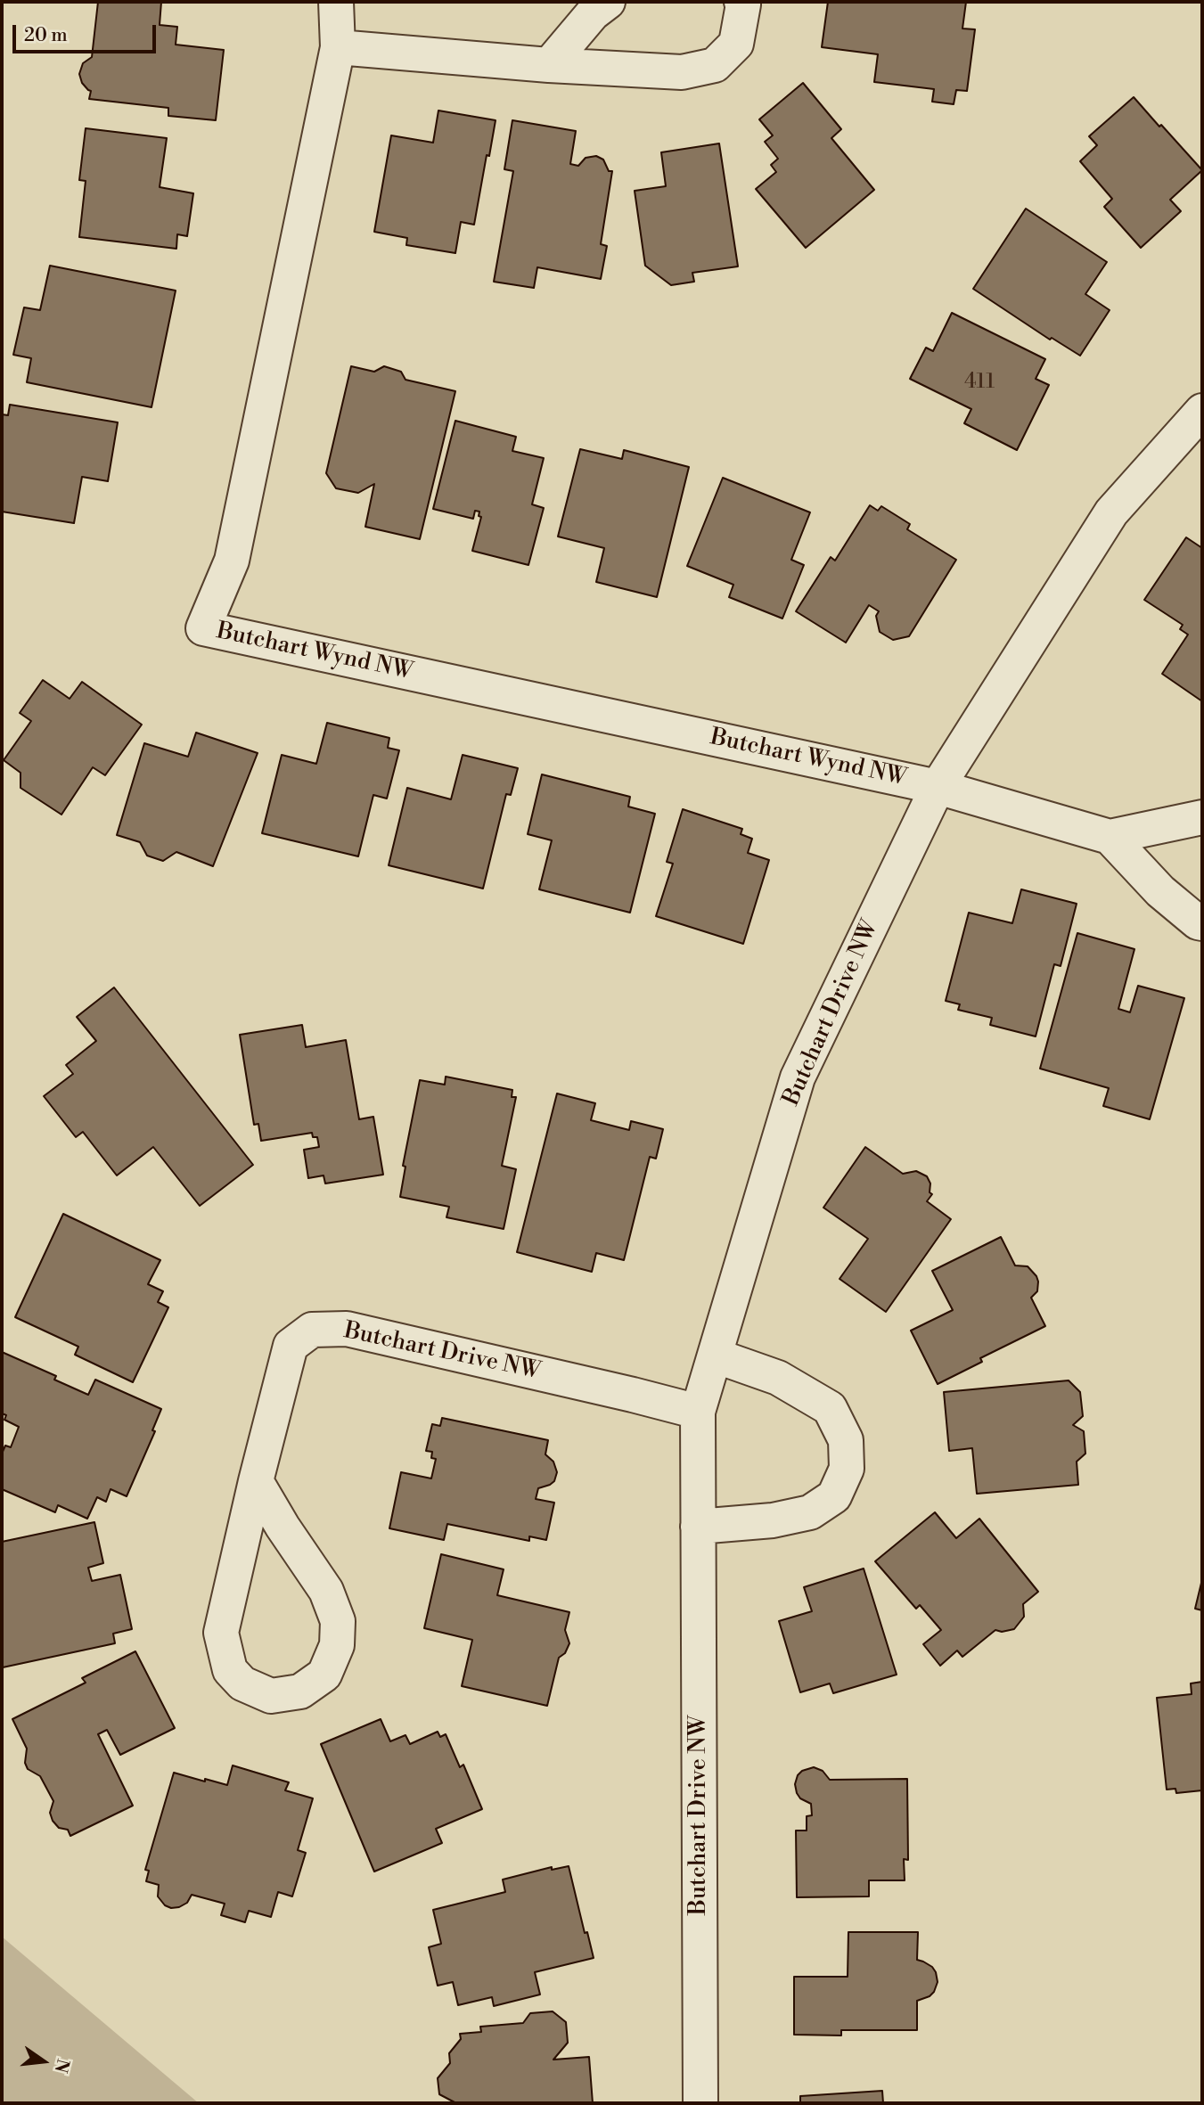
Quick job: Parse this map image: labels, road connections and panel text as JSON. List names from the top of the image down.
{
  "streets": {
    "street": ["Butchart Wynd NW", "Butchart Drive NW"]
  },
  "crossings": [
    ["Butchart Wynd NW", "Butchart Drive NW"]
  ],
  "house_numbers": ["411"],
  "scale_bar": "20 m",
  "north": "right"
}
